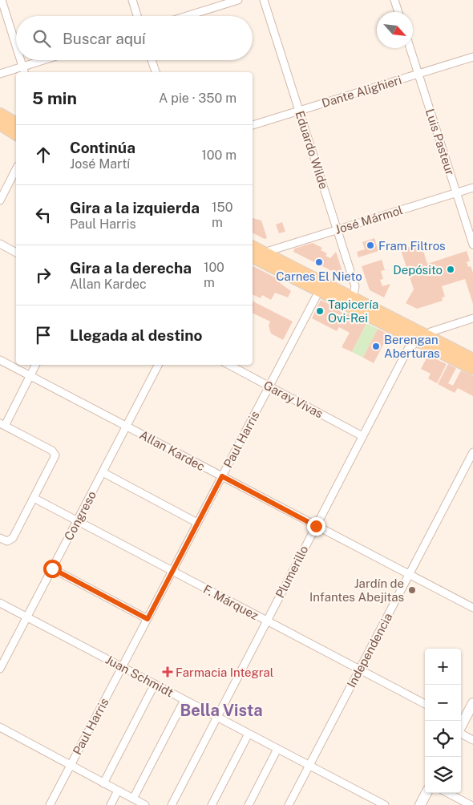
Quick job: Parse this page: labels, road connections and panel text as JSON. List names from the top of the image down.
{
  "streets": {
    "street": [
      "Dante Alighieri",
      "Luis Pasteur",
      "Eduardo Wilde",
      "José Mármol",
      "Garay Vivas",
      "Paul Harris",
      "Allan Kardec",
      "Congreso",
      "Plumerillo",
      "F. Márquez",
      "Independencia",
      "Juan Schmidt"
    ]
  },
  "crossings": [
    ["Dante Alighieri", "Luis Pasteur"],
    ["Dante Alighieri", "Eduardo Wilde"],
    ["Luis Pasteur", "José Mármol"],
    ["Eduardo Wilde", "José Mármol"],
    ["Garay Vivas", "Paul Harris"],
    ["Garay Vivas", "Plumerillo"],
    ["Paul Harris", "Allan Kardec"],
    ["Paul Harris", "F. Márquez"],
    ["Paul Harris", "Juan Schmidt"],
    ["Allan Kardec", "Congreso"],
    ["Allan Kardec", "Plumerillo"],
    ["Allan Kardec", "Independencia"],
    ["Congreso", "F. Márquez"],
    ["Congreso", "Juan Schmidt"],
    ["Plumerillo", "F. Márquez"],
    ["Plumerillo", "Juan Schmidt"],
    ["F. Márquez", "Independencia"],
    ["Independencia", "Juan Schmidt"]
  ],
  "districts": ["Bella Vista"],
  "places": {
    "other": [
      "Fram Filtros",
      "Carnes El Nieto",
      "Depósito",
      "Tapicería Ovi-Rei",
      "Berengan Aberturas",
      "Jardín de Infantes Abejitas"
    ],
    "health": ["Farmacia Integral"]
  },
  "north": "bottom right",
  "page": {
    "search": "Buscar aquí",
    "heading": ["5 min", "A pie · 350 m"],
    "list": [
      ["Continúa", "José Martí", "100 m"],
      ["Gira a la izquierda", "Paul Harris", "150 m"],
      ["Gira a la derecha", "Allan Kardec", "100 m"],
      "Llegada al destino"
    ],
    "map_buttons": ["+", "−"]
  }
}
